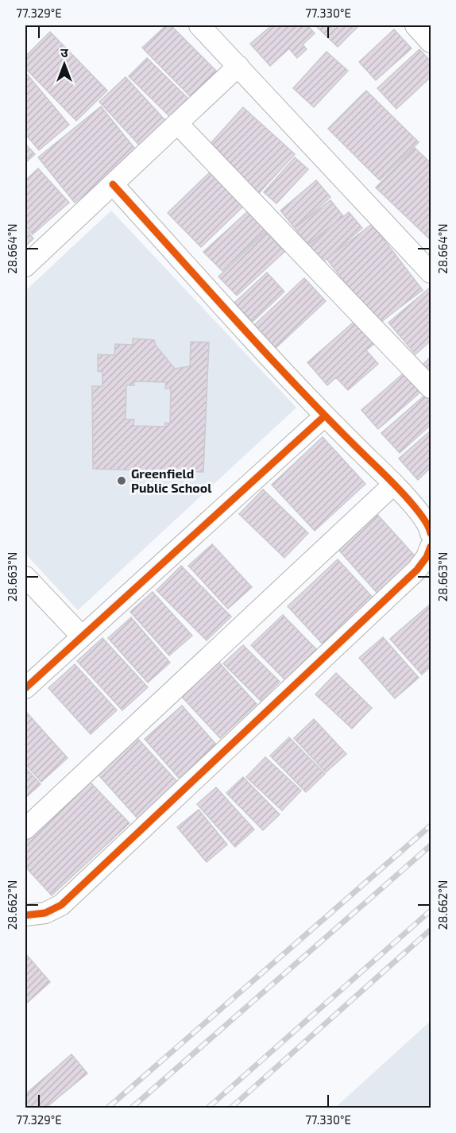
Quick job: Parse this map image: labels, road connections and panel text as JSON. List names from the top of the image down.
{
  "places": ["Greenfield Public School"],
  "north": "top",
  "coordinates": [
    "77.329°E",
    "77.330°E",
    "28.664°N",
    "28.663°N",
    "28.662°N"
  ]
}
